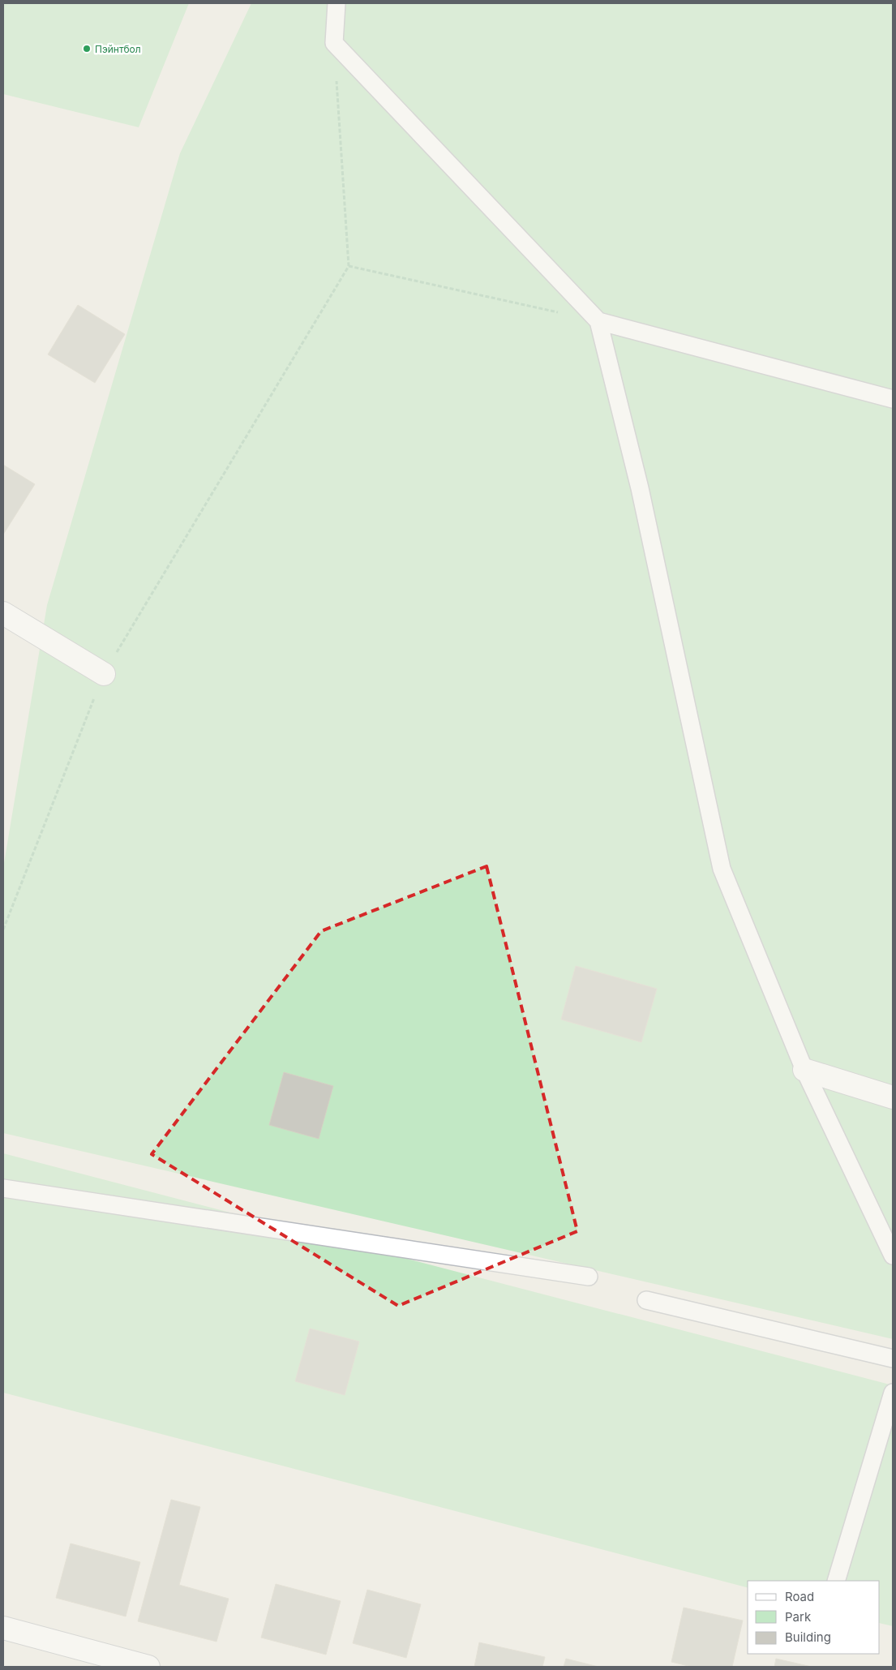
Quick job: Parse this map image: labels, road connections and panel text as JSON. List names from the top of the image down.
{
  "places": ["Пэйнтбол"],
  "legend": ["Road", "Park", "Building"]
}
